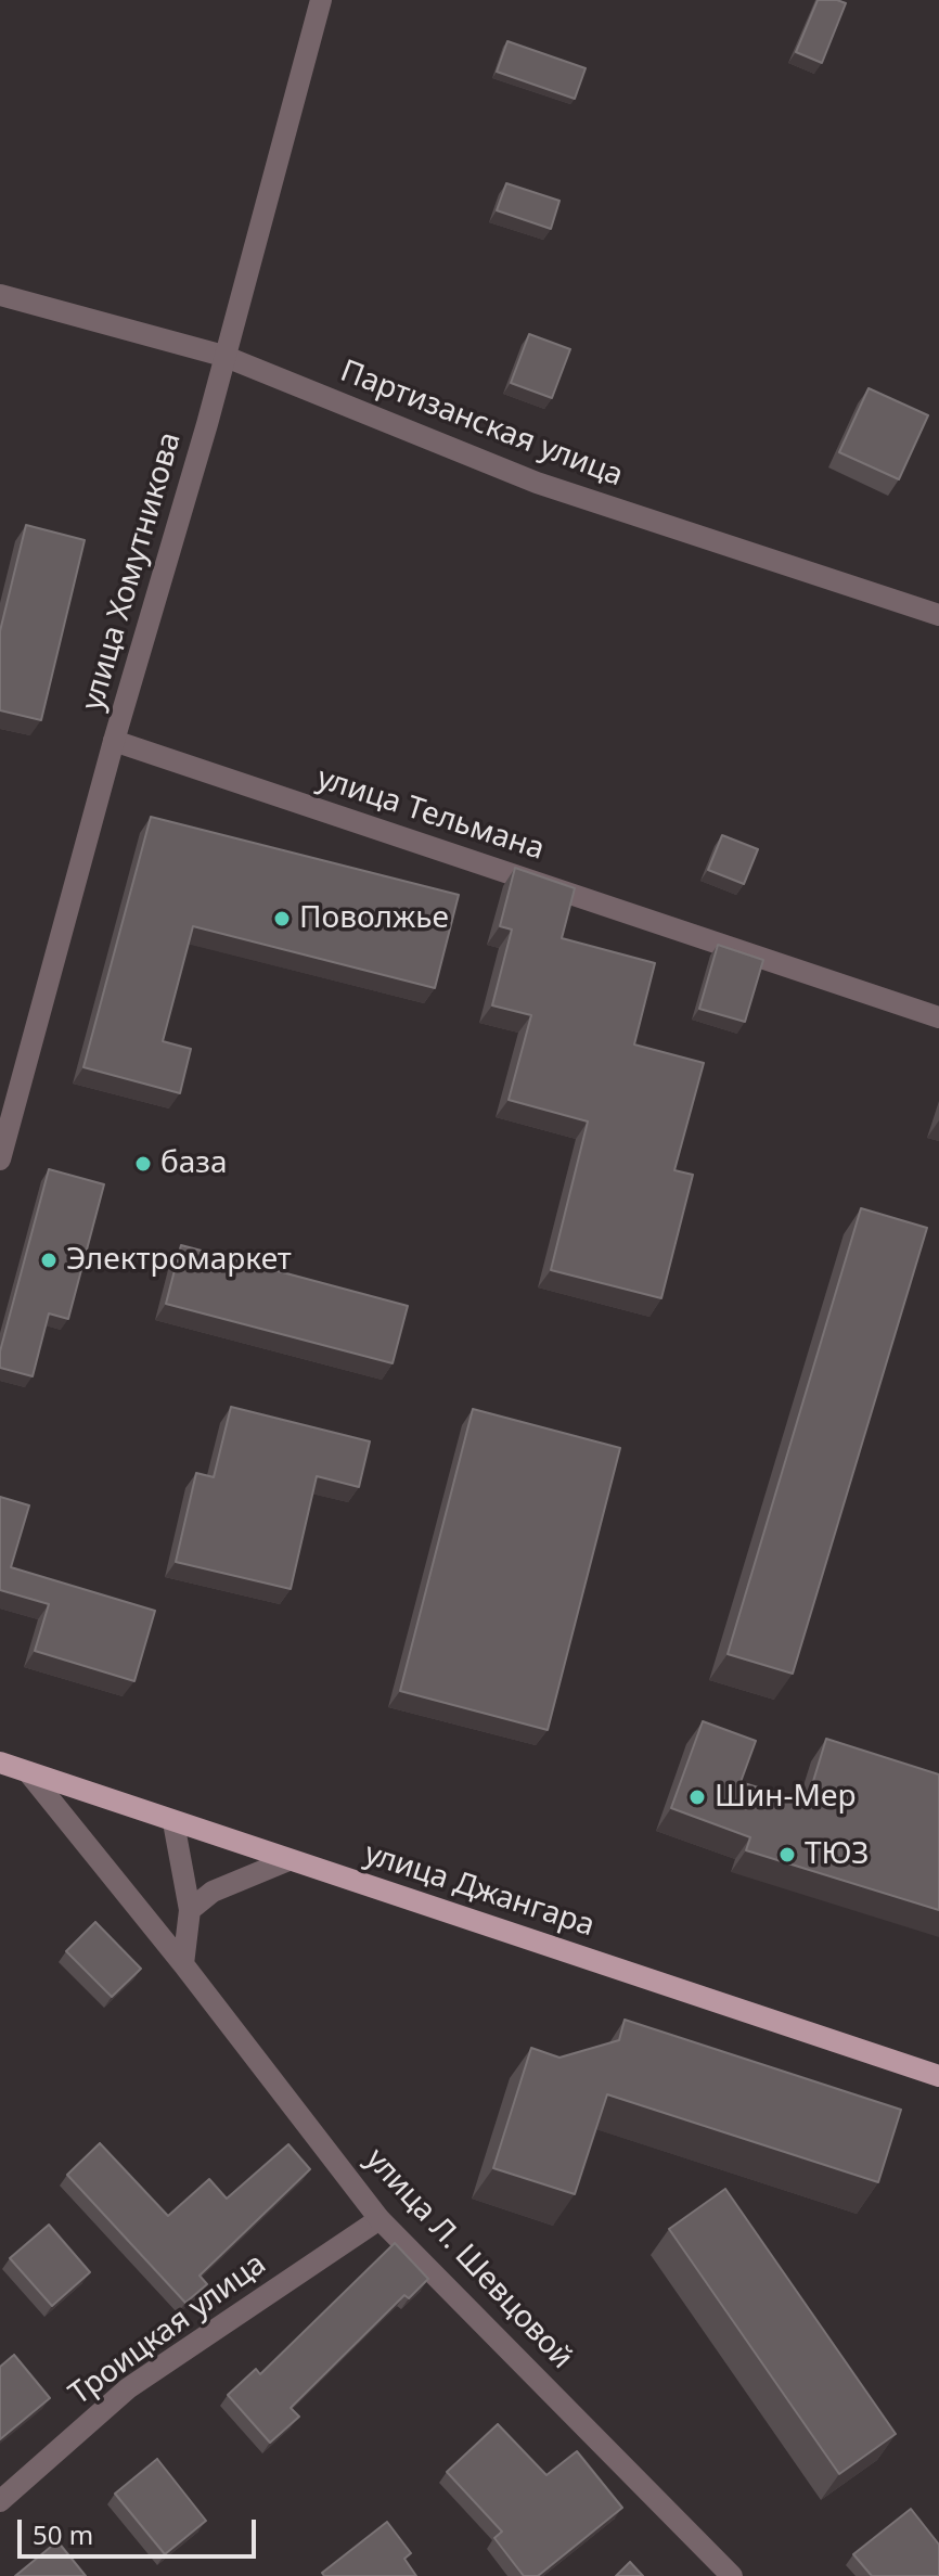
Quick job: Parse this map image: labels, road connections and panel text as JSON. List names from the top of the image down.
{
  "streets": {
    "main road": ["улица Джангара"],
    "street": [
      "Партизанская улица",
      "улица Хомутникова",
      "улица Тельмана",
      "улица Л. Шевцовой",
      "Троицкая улица"
    ]
  },
  "crossings": [
    ["Партизанская улица", "улица Хомутникова"],
    ["улица Хомутникова", "улица Тельмана"],
    ["улица Джангара", "улица Л. Шевцовой"],
    ["улица Л. Шевцовой", "Троицкая улица"]
  ],
  "places": [
    "Поволжье",
    "база",
    "Электромаркет",
    "Шин-Мер",
    "ТЮЗ"
  ],
  "scale_bar": "50 m"
}
